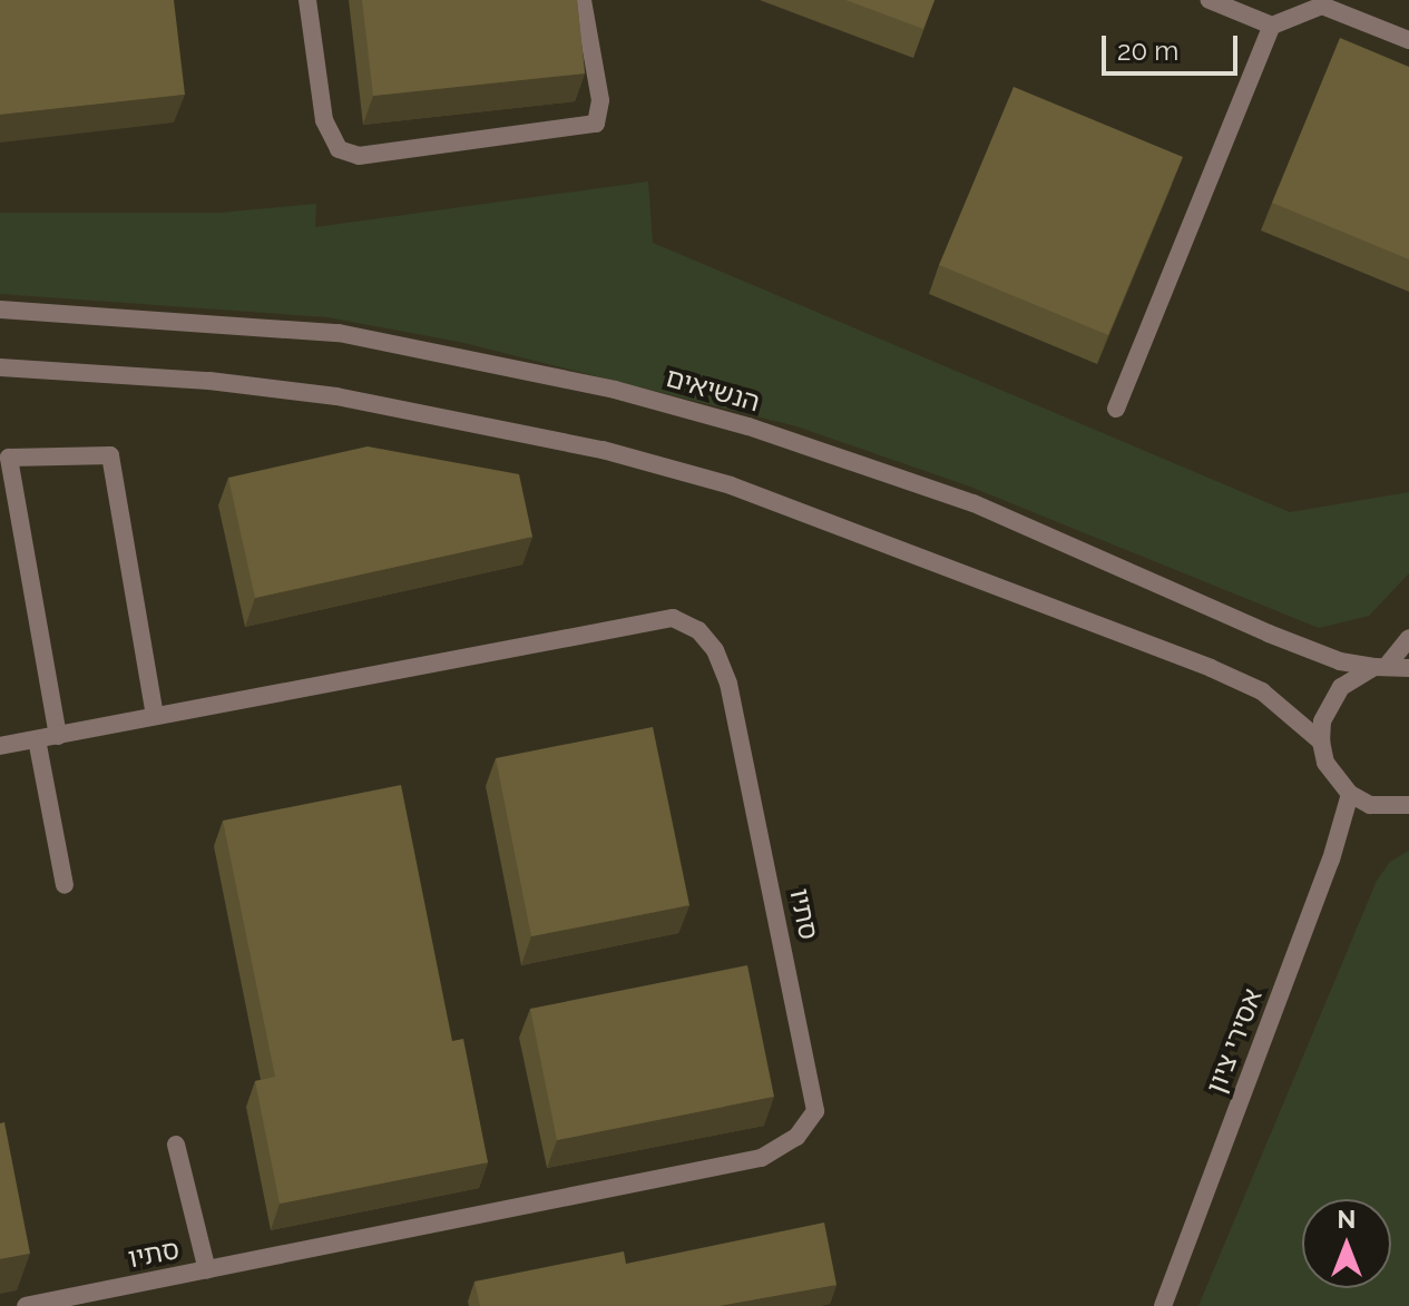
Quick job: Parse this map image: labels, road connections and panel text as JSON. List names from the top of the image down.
{
  "streets": {
    "street": ["הנשיאים", "סתיו", "אסירי ציון"]
  },
  "scale_bar": "20 m",
  "north": "top"
}
